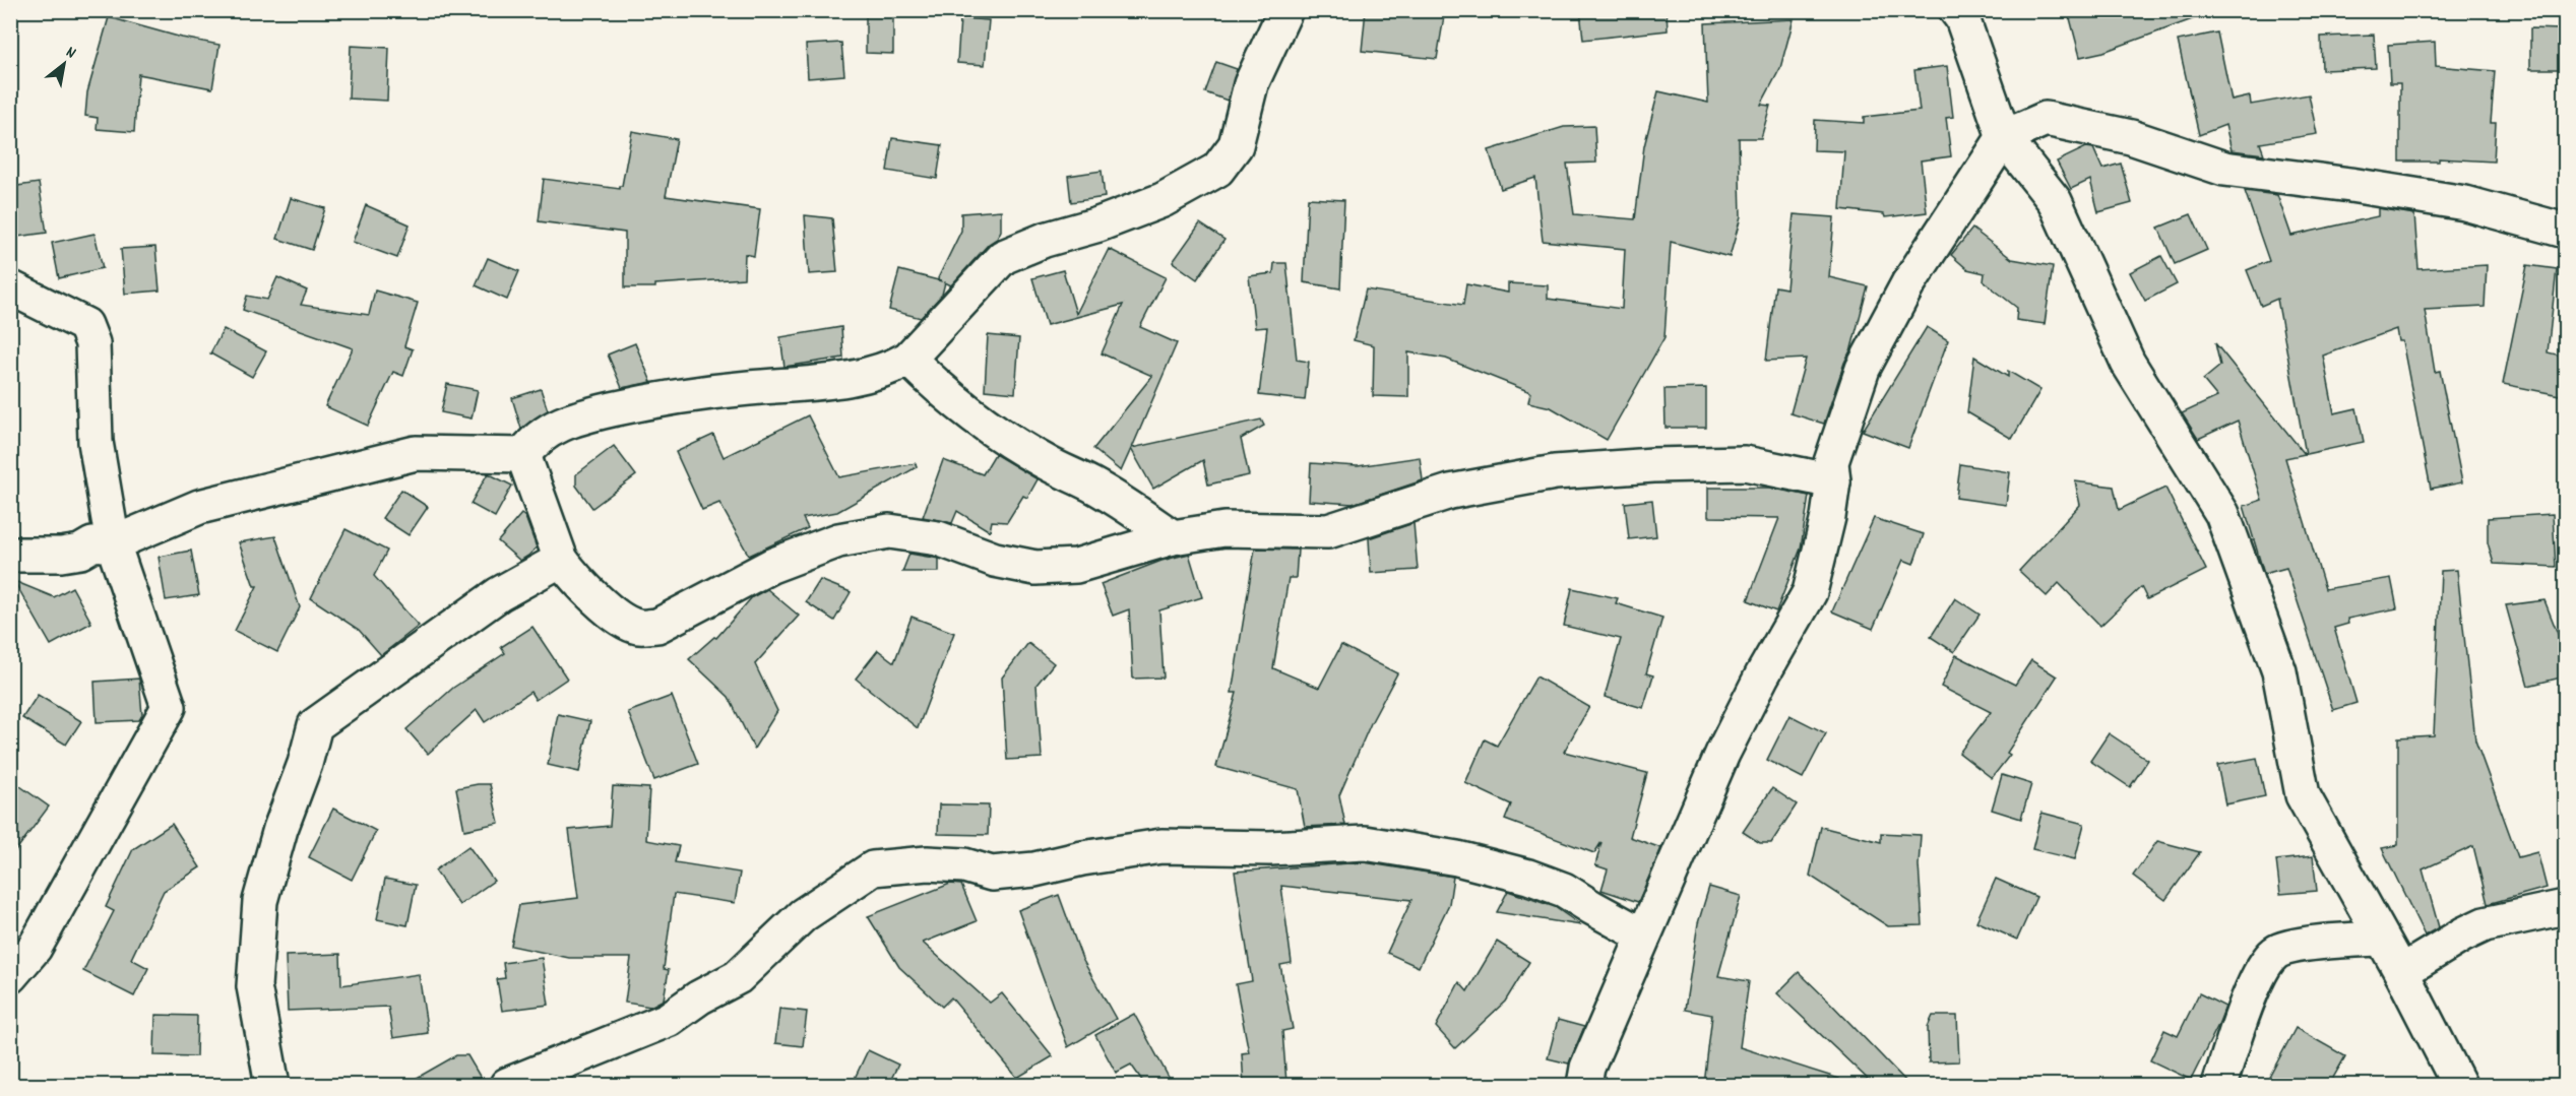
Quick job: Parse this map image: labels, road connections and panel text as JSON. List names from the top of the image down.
{
  "north": "top right"
}
